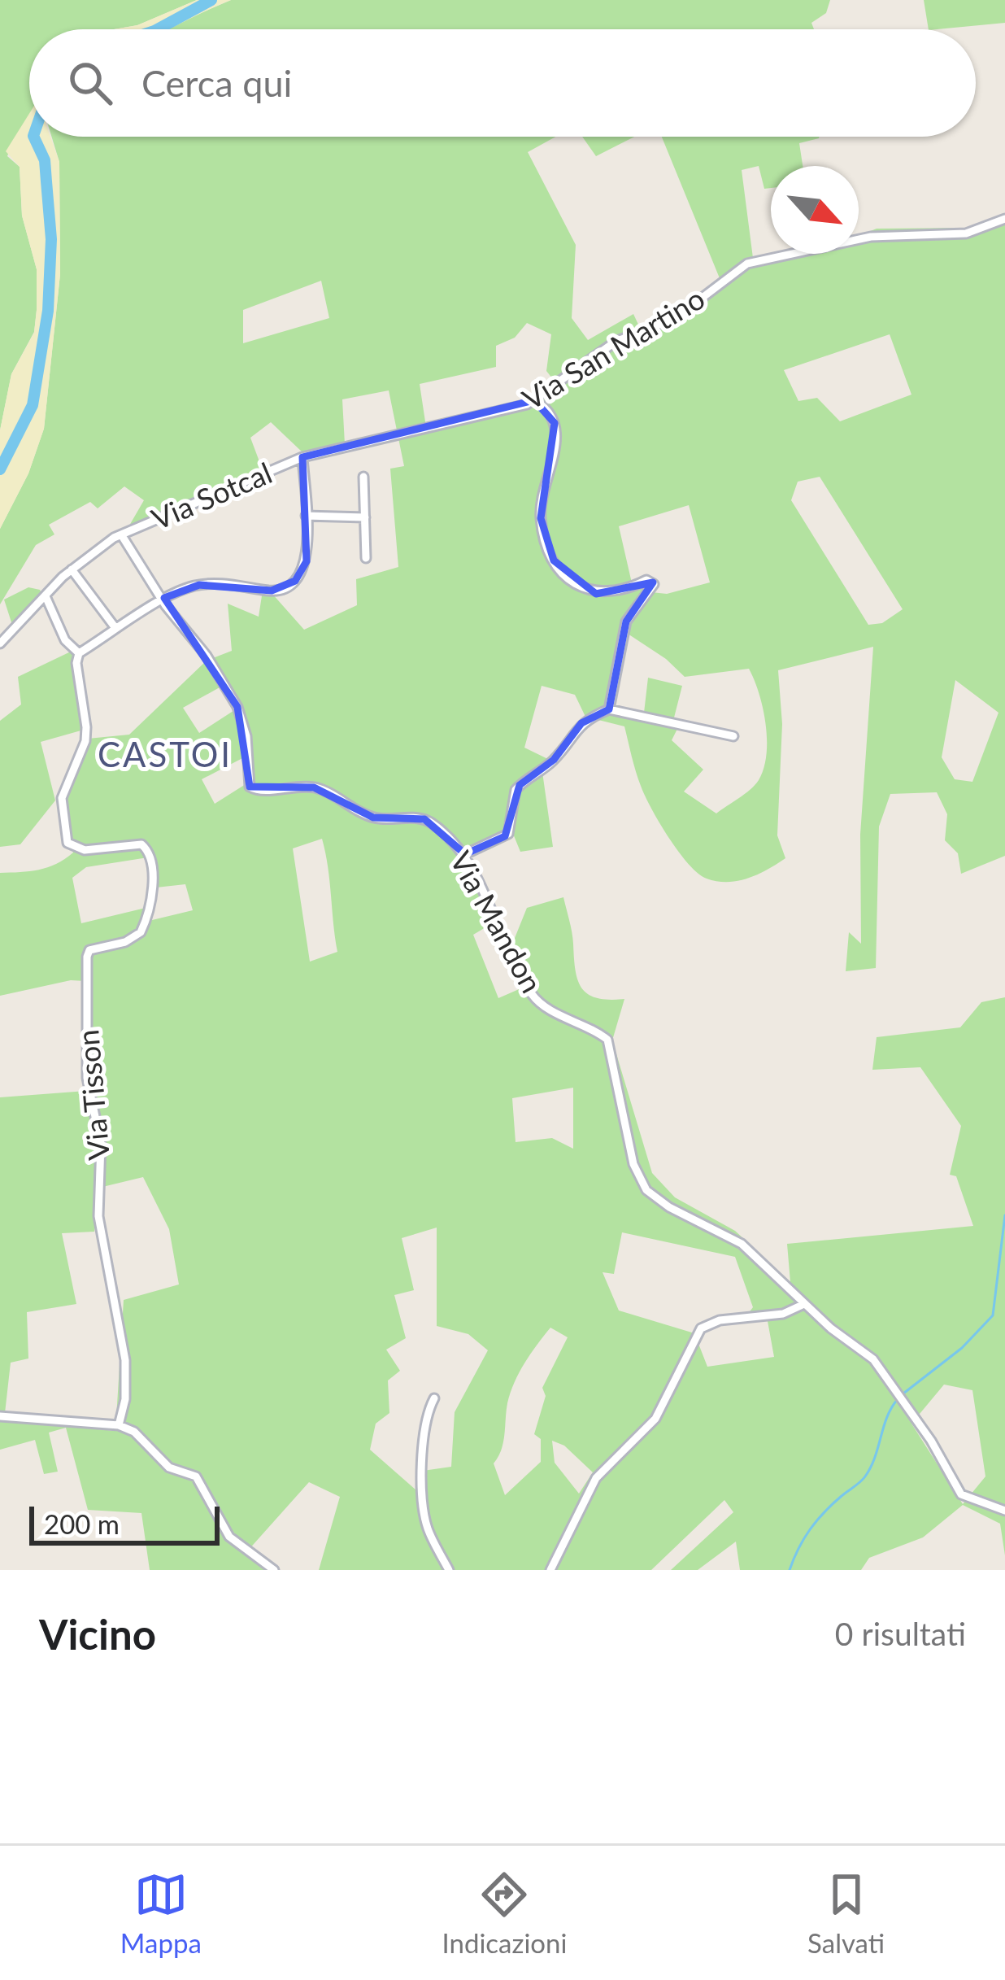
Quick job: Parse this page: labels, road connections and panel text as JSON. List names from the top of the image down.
{
  "streets": {
    "street": [
      "Via San Martino",
      "Via Sotcal",
      "Via Mandon",
      "Via Tisson"
    ]
  },
  "crossings": [
    ["Via San Martino", "Via Sotcal"]
  ],
  "districts": ["CASTOI"],
  "scale_bar": "200 m",
  "north": "bottom right",
  "page": {
    "search": "Cerca qui",
    "scale": "200 m",
    "heading": ["Vicino", "0 risultati"],
    "nav": ["Mappa", "Indicazioni", "Salvati"]
  }
}
